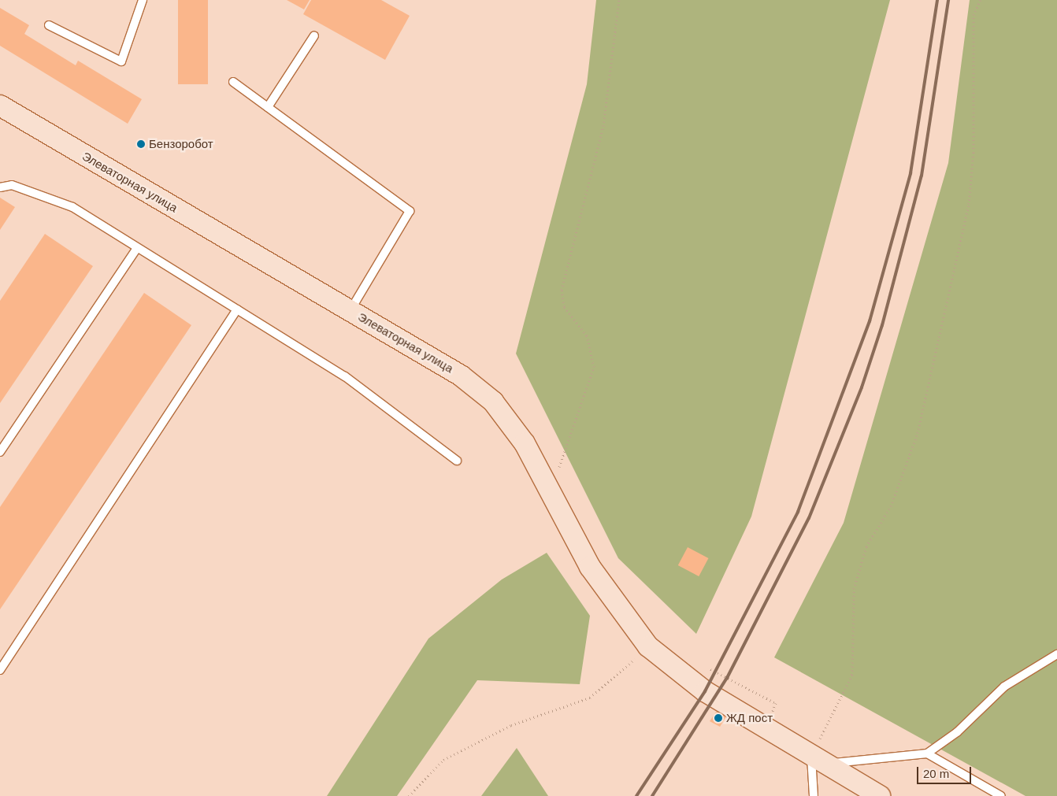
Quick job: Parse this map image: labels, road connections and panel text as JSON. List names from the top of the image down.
{
  "streets": {
    "main road": ["Элеваторная улица"]
  },
  "places": ["Бензоробот", "ЖД пост"],
  "scale_bar": "20 m"
}
